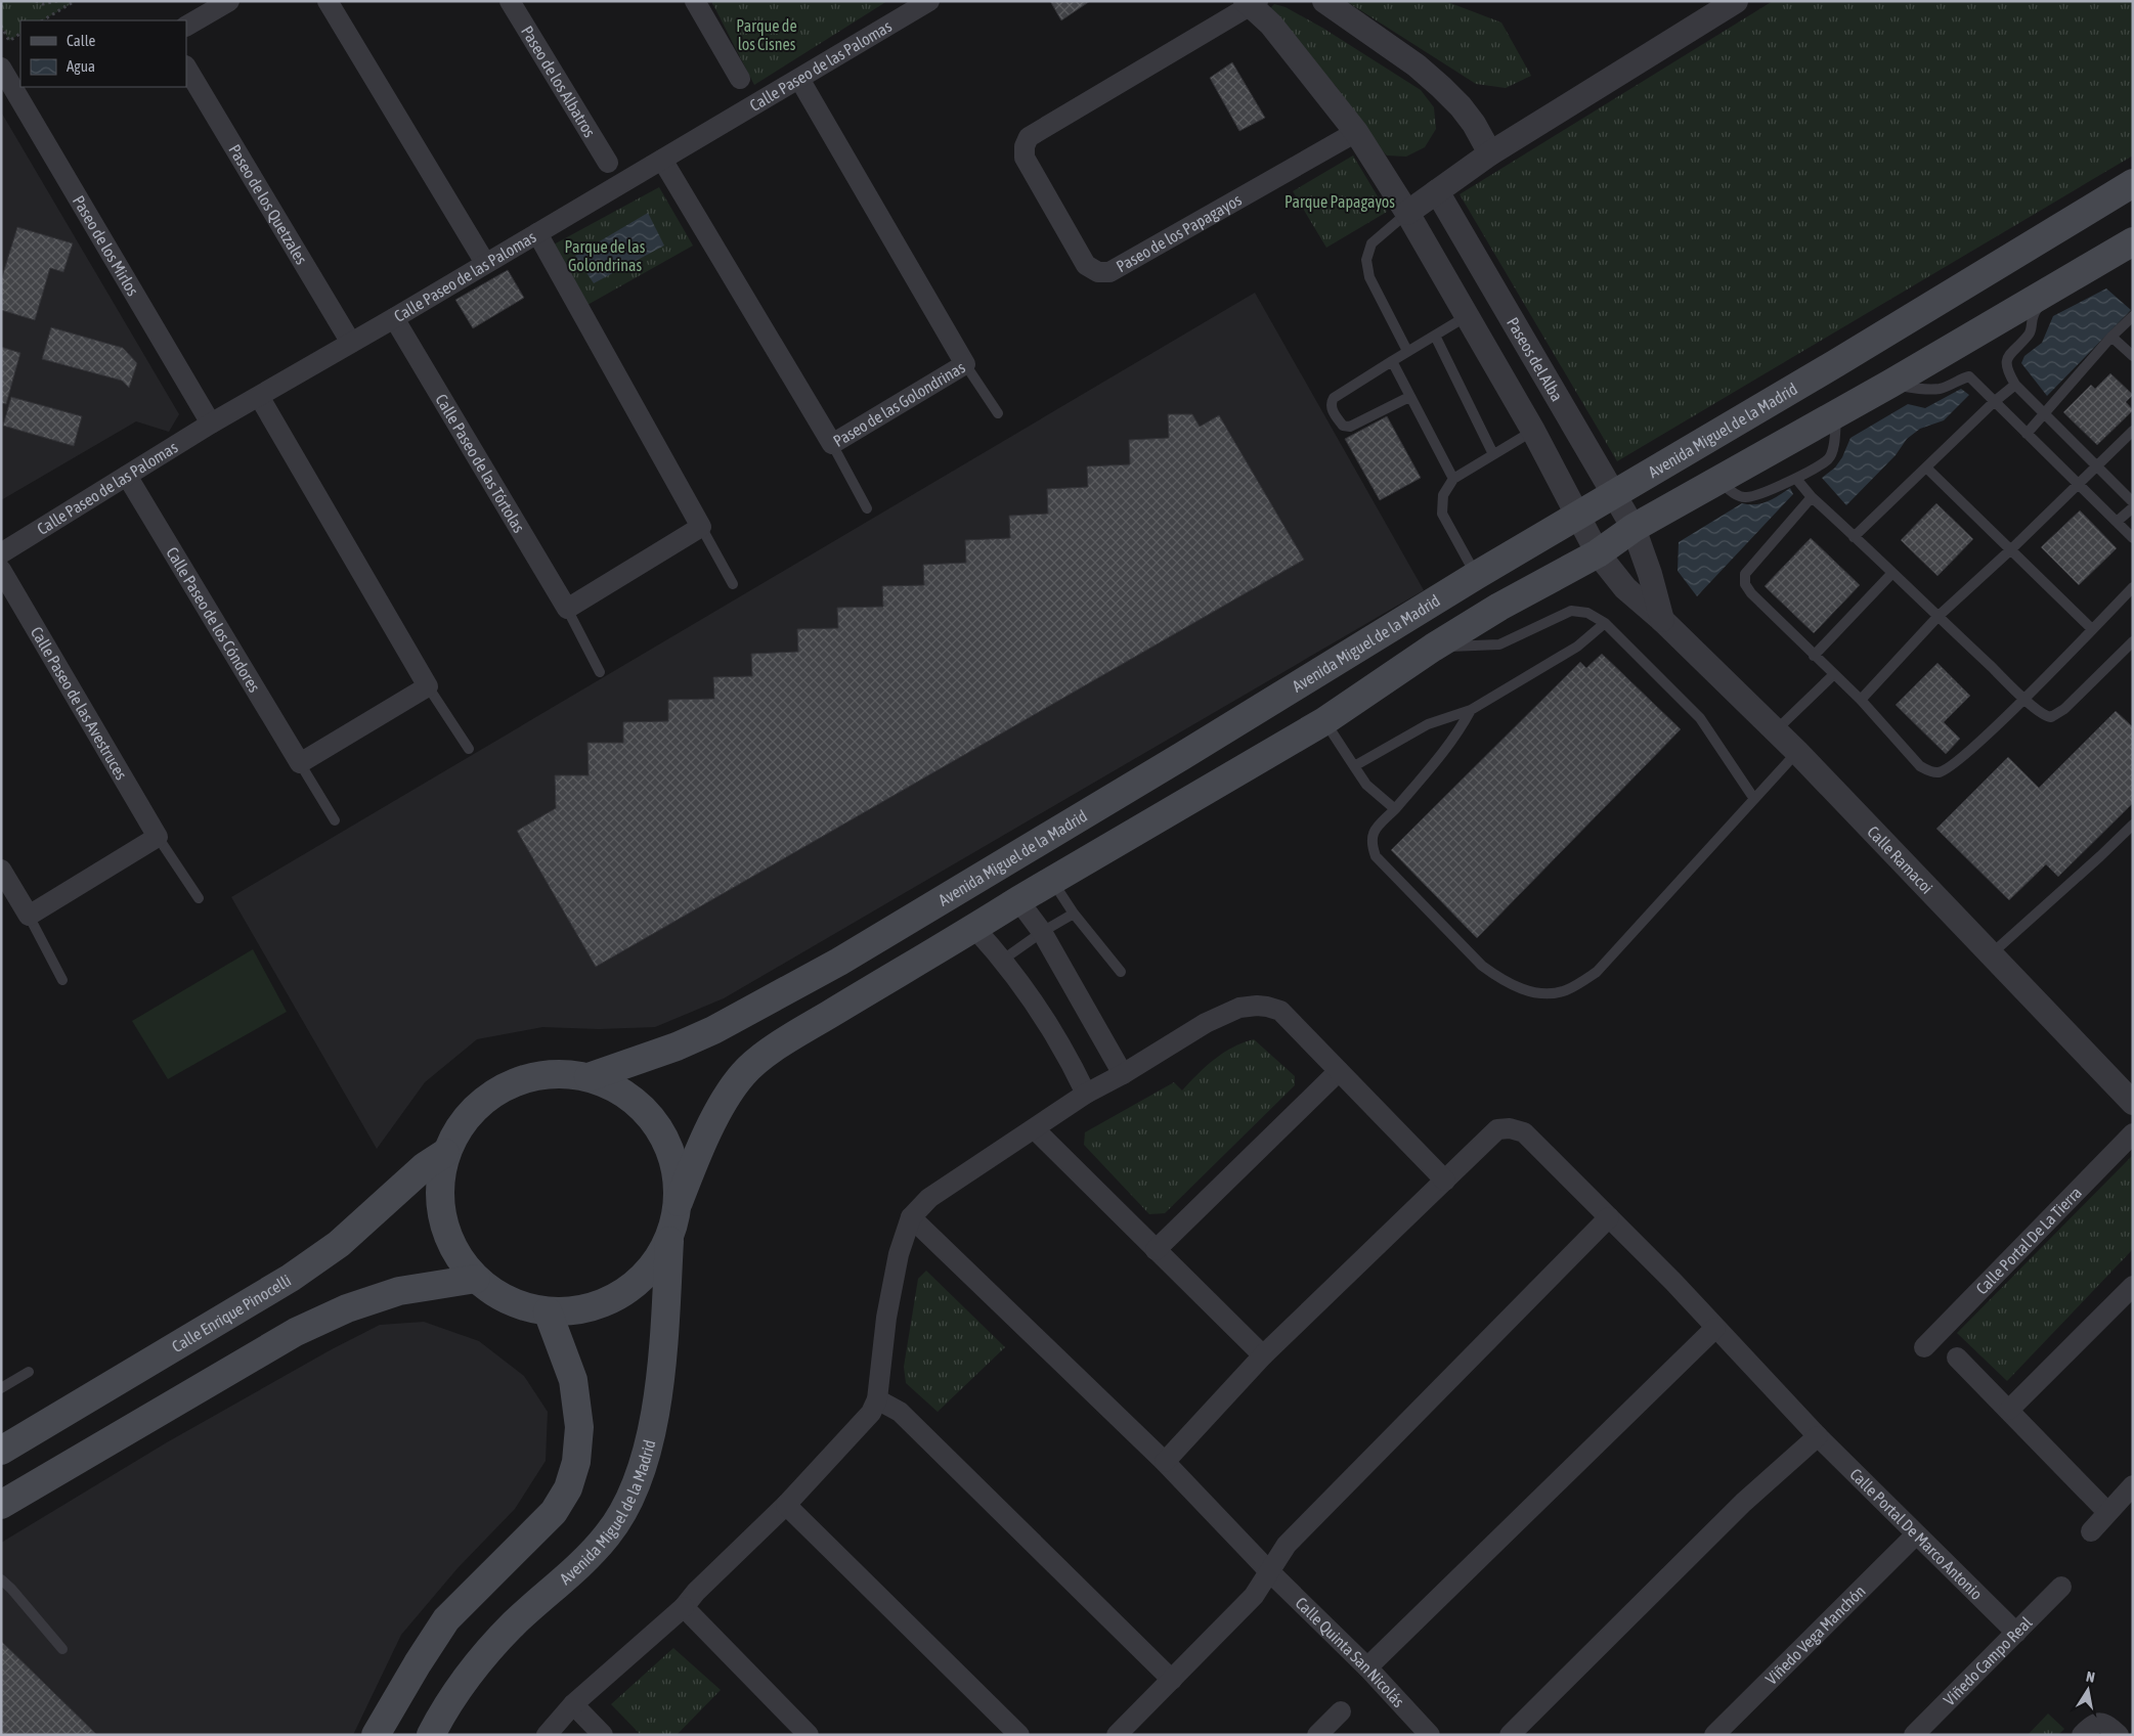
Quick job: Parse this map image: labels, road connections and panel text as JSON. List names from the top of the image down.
{
  "streets": {
    "main road": ["Avenida Miguel de la Madrid", "Calle Enrique Pinocelli"],
    "street": [
      "Calle Paseo de las Palomas",
      "Paseo de los Albatros",
      "Paseo de los Quetzales",
      "Paseo de los Papagayos",
      "Paseo de los Mirlos",
      "Paseos del Alba",
      "Paseo de las Golondrinas",
      "Calle Paseo de las Tórtolas",
      "Calle Paseo de los Cóndores",
      "Calle Paseo de las Avestruces",
      "Calle Ramacoi",
      "Calle Portal De La Tierra",
      "Calle Portal De Marco Antonio",
      "Viñedo Vega Manchón",
      "Calle Quinta San Nicolás",
      "Viñedo Campo Real"
    ]
  },
  "crossings": [
    ["Calle Paseo de las Palomas", "Paseo de los Quetzales"],
    ["Calle Paseo de las Palomas", "Paseo de los Mirlos"],
    ["Calle Paseo de las Palomas", "Paseo de las Golondrinas"],
    ["Calle Paseo de las Palomas", "Calle Paseo de las Tórtolas"],
    ["Calle Paseo de las Palomas", "Calle Paseo de los Cóndores"],
    ["Paseos del Alba", "Avenida Miguel de la Madrid"],
    ["Calle Portal De Marco Antonio", "Viñedo Vega Manchón"],
    ["Calle Portal De Marco Antonio", "Calle Quinta San Nicolás"],
    ["Calle Portal De Marco Antonio", "Viñedo Campo Real"]
  ],
  "parks": ["Parque de los Cisnes", "Parque Papagayos", "Parque de las Golondrinas"],
  "legend": ["Calle", "Agua"],
  "north": "top"
}
